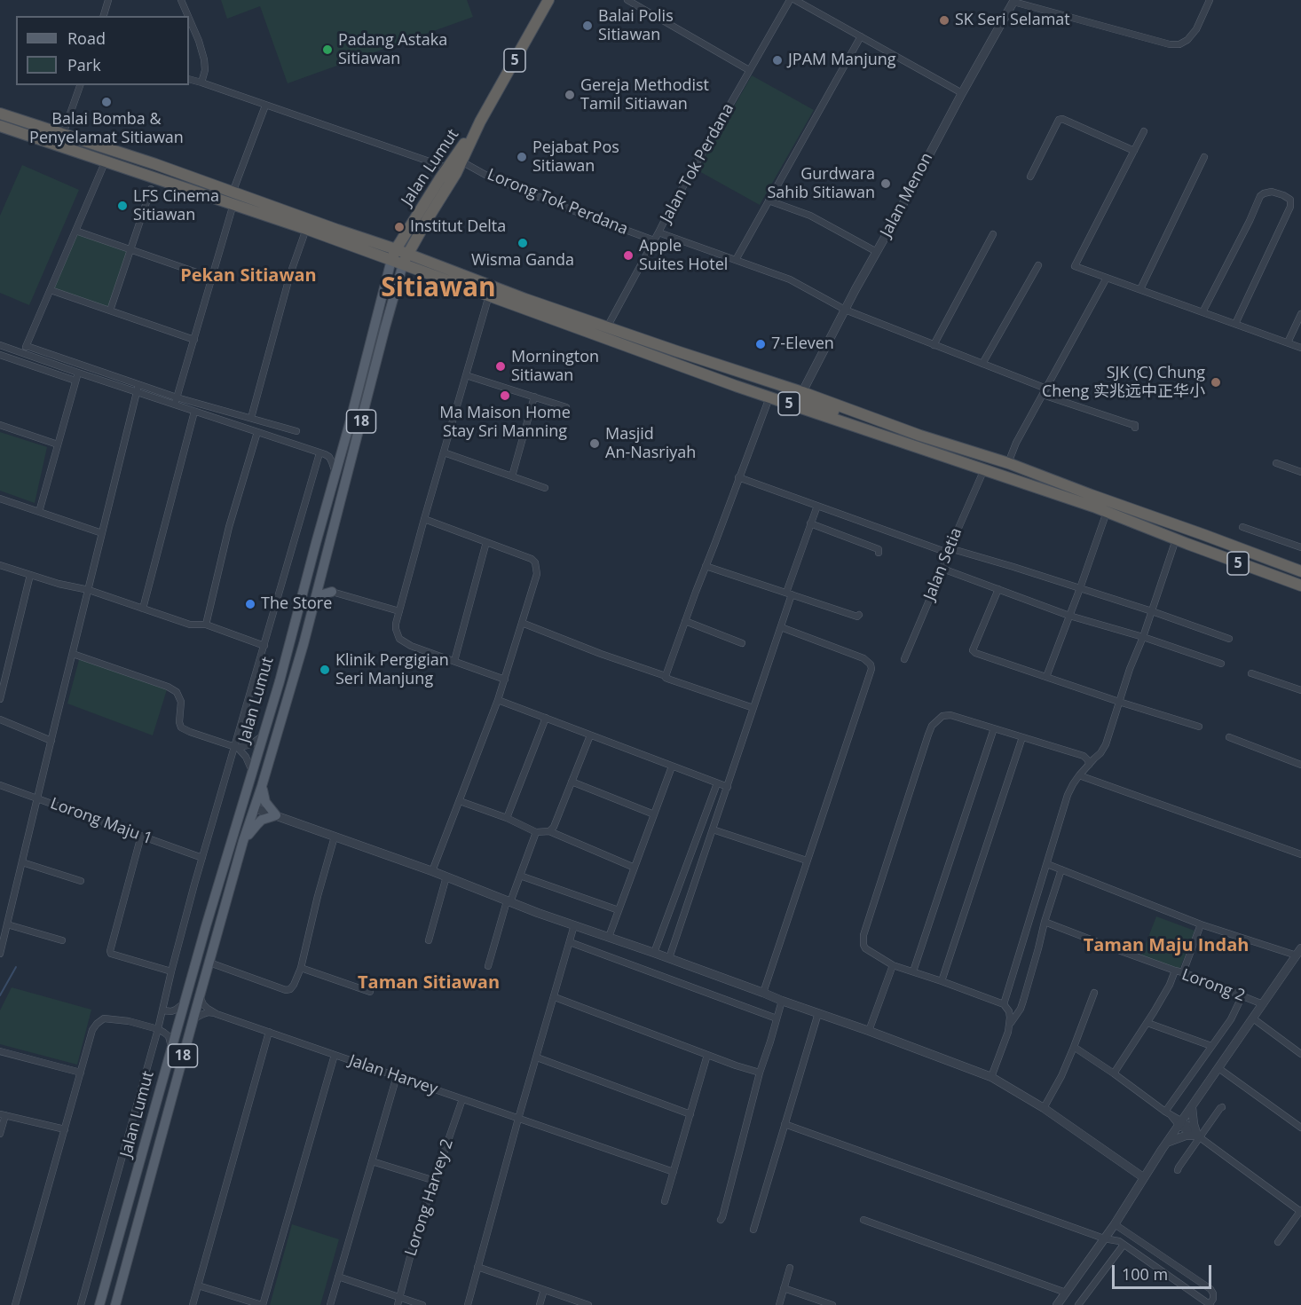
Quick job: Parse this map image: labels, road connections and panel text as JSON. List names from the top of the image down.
{
  "streets": {
    "highway": ["5", "Jalan Lumut"],
    "main road": ["18"],
    "street": [
      "Jalan Tok Perdana",
      "Jalan Menon",
      "Lorong Tok Perdana",
      "Jalan Setia",
      "Lorong Maju 1",
      "Lorong 2",
      "Jalan Harvey",
      "Lorong Harvey 2"
    ]
  },
  "crossings": [
    ["5", "Jalan Tok Perdana"],
    ["5", "Jalan Lumut"],
    ["5", "Jalan Menon"],
    ["5", "Jalan Setia"],
    ["Jalan Tok Perdana", "Lorong Tok Perdana"],
    ["Jalan Lumut", "Lorong Tok Perdana"],
    ["Jalan Harvey", "Lorong Harvey 2"]
  ],
  "districts": [
    "Pekan Sitiawan",
    "Sitiawan",
    "Taman Maju Indah",
    "Taman Sitiawan"
  ],
  "places": [
    "SK Seri Selamat",
    "Balai Polis Sitiawan",
    "Padang Astaka Sitiawan",
    "JPAM Manjung",
    "Gereja Methodist Tamil Sitiawan",
    "Balai Bomba & Penyelamat Sitiawan",
    "Pejabat Pos Sitiawan",
    "Gurdwara Sahib Sitiawan",
    "LFS Cinema Sitiawan",
    "Institut Delta",
    "Wisma Ganda",
    "Apple Suites Hotel",
    "7-Eleven",
    "Mornington Sitiawan",
    "SJK (C) Chung Cheng 实兆远中正华小",
    "Ma Maison Home Stay Sri Manning",
    "Masjid An-Nasriyah",
    "The Store",
    "Klinik Pergigian Seri Manjung"
  ],
  "legend": ["Road", "Park"],
  "scale_bar": "100 m"
}
